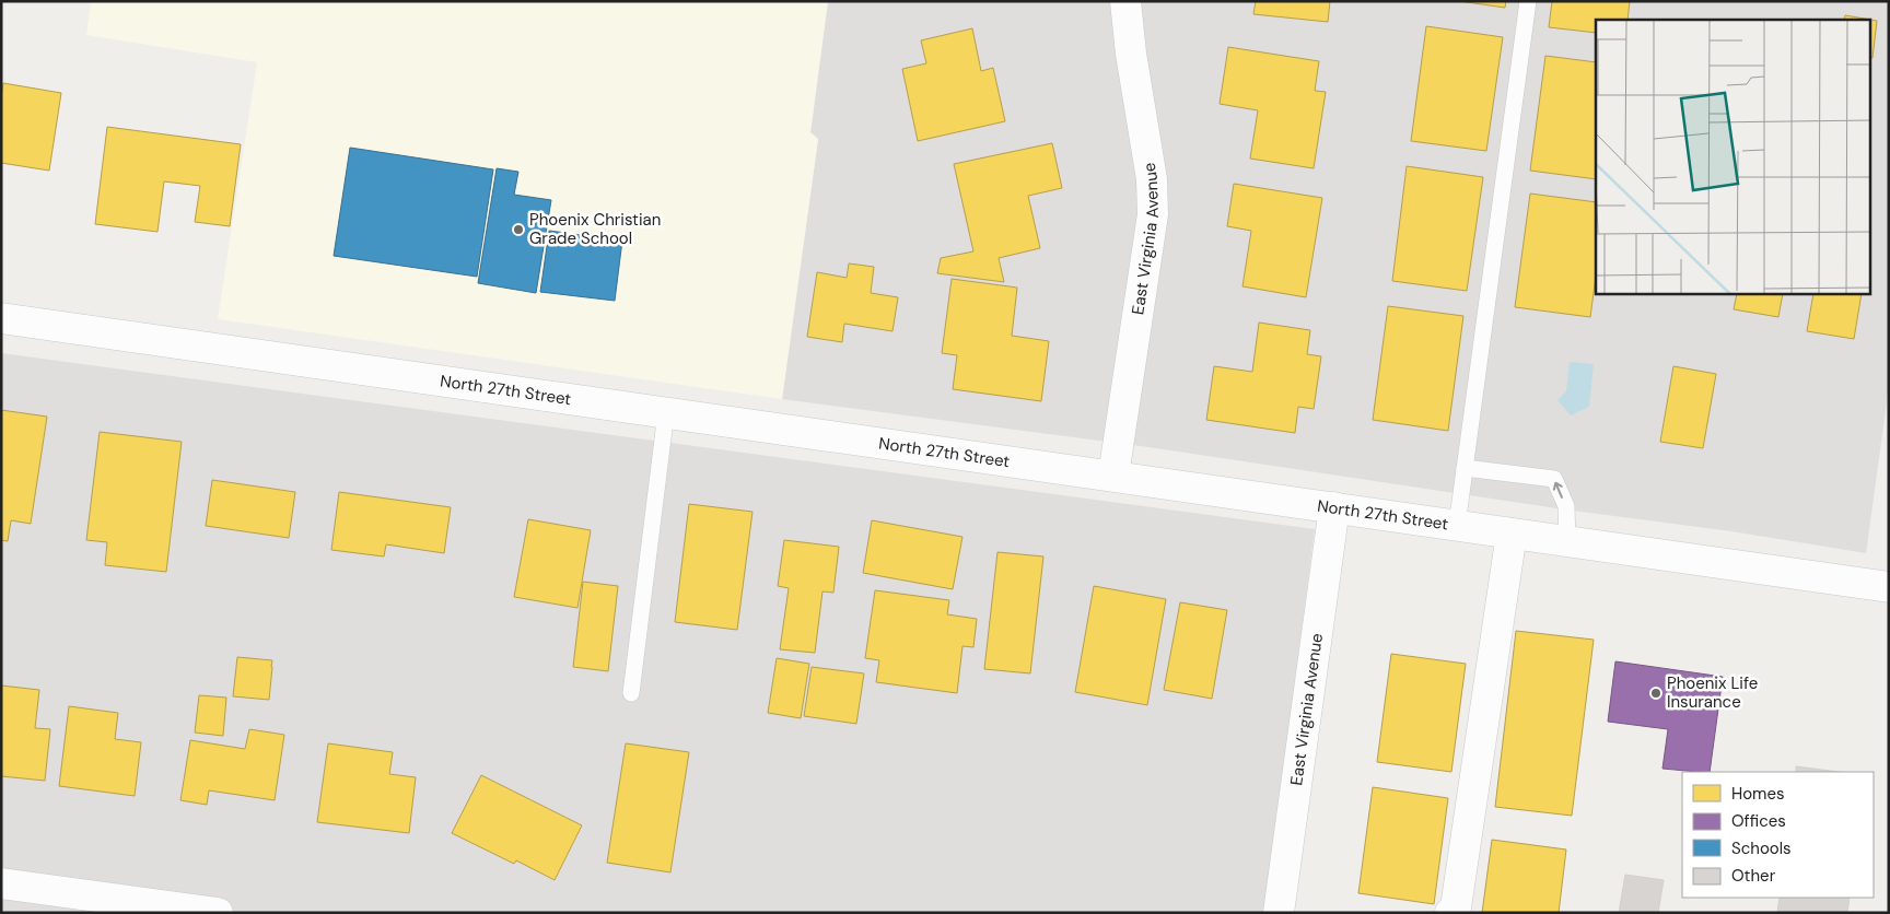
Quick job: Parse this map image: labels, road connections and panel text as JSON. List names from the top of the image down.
{
  "streets": {
    "street": ["East Virginia Avenue", "North 27th Street"]
  },
  "crossings": [
    ["East Virginia Avenue", "North 27th Street"]
  ],
  "places": ["Phoenix Christian Grade School", "Phoenix Life Insurance"],
  "legend": [
    "Homes",
    "Offices",
    "Schools",
    "Other"
  ]
}
